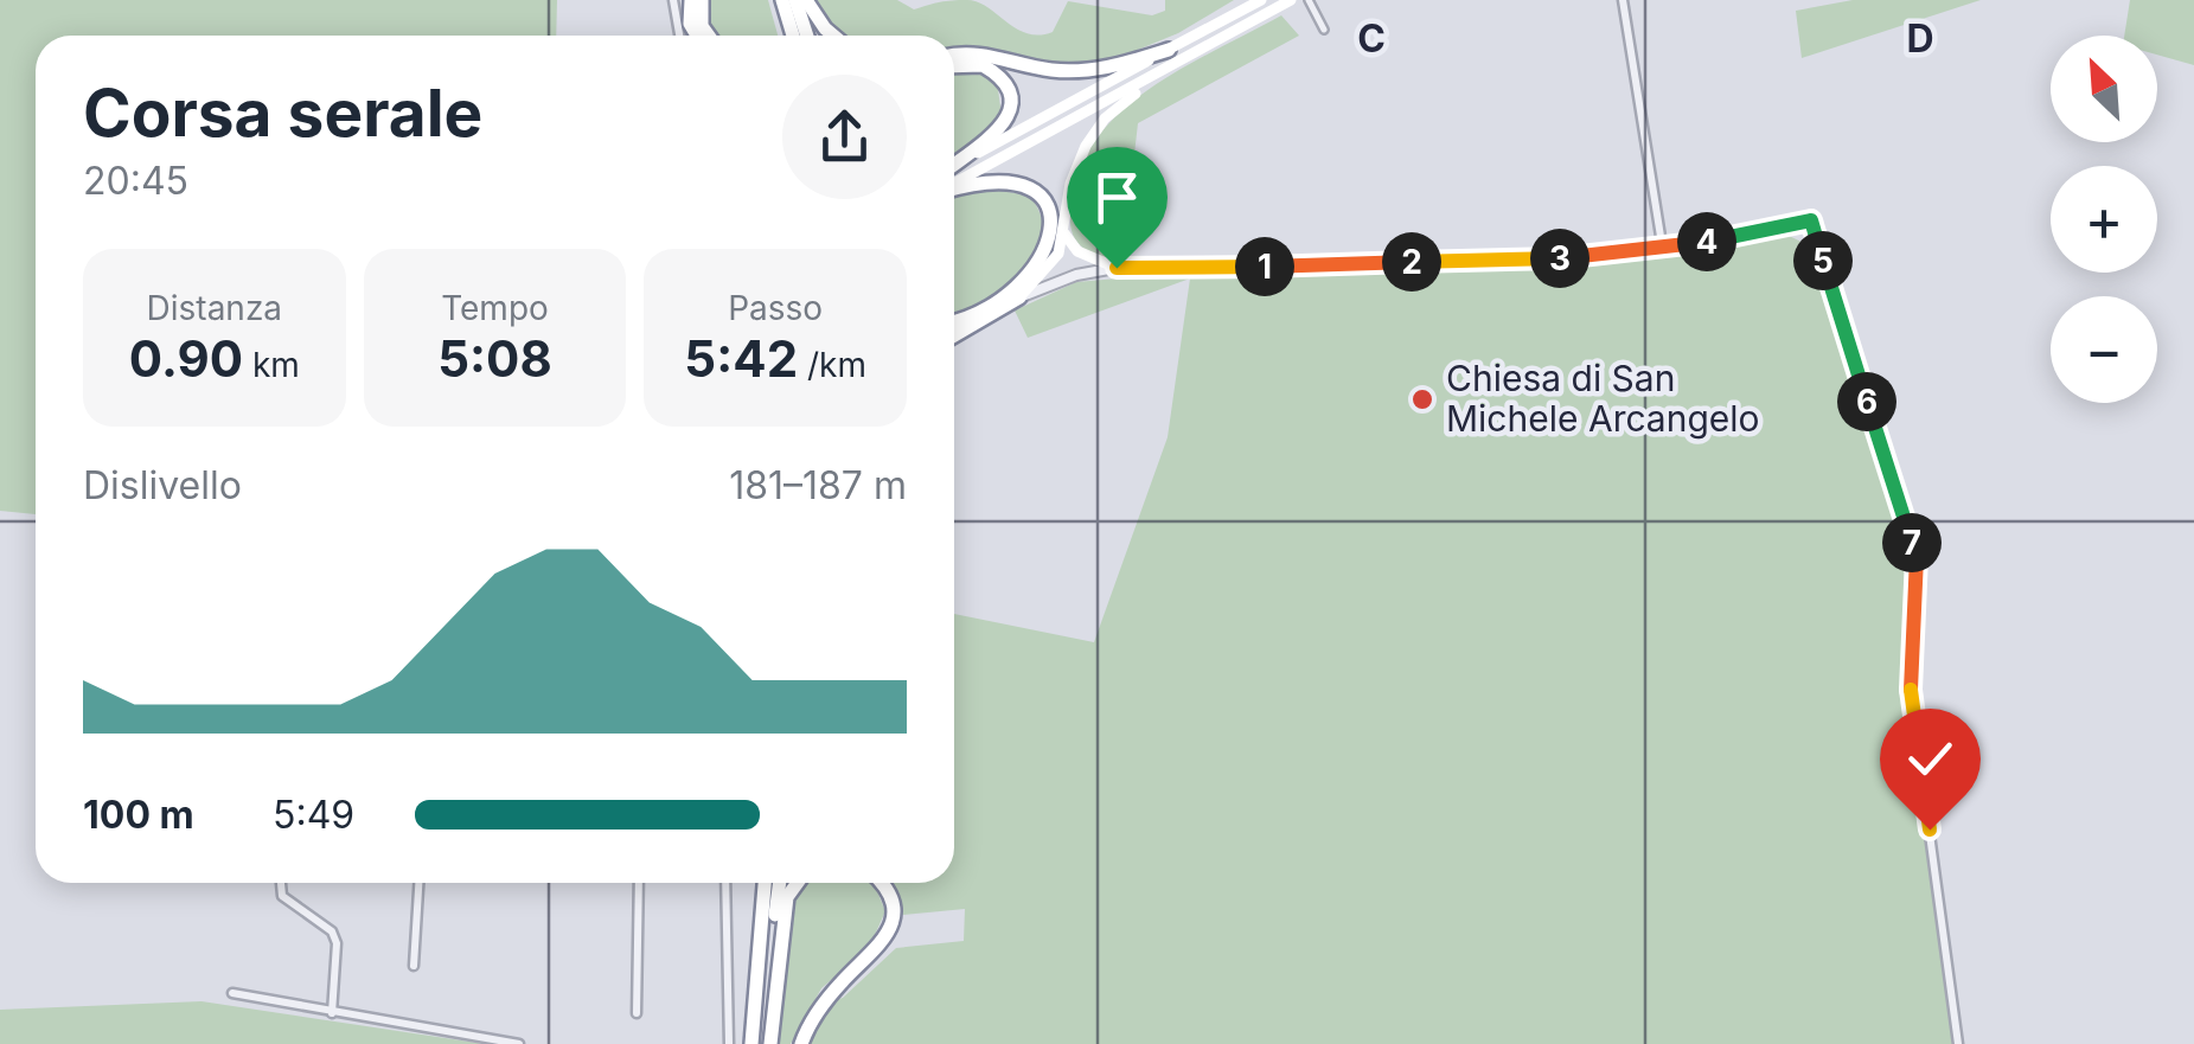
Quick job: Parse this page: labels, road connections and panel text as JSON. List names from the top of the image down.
{
  "places": ["Chiesa di San Michele Arcangelo"],
  "north": "top left",
  "page": {
    "map_buttons": ["+", "−"],
    "heading": ["Corsa serale", "20:45"],
    "pins": [
      "4",
      "3",
      "5",
      "2",
      "1",
      "6",
      "7"
    ],
    "stats": [
      ["Distanza", "0.90 km"],
      ["Tempo", "5:08"],
      ["Passo", "5:42 /km"]
    ],
    "chart": ["Dislivello", "181–187 m"],
    "list": [
      {
        "name": "100 m",
        "note": "5:49"
      }
    ]
  },
  "grid": {
    "columns": ["C", "D"]
  }
}
